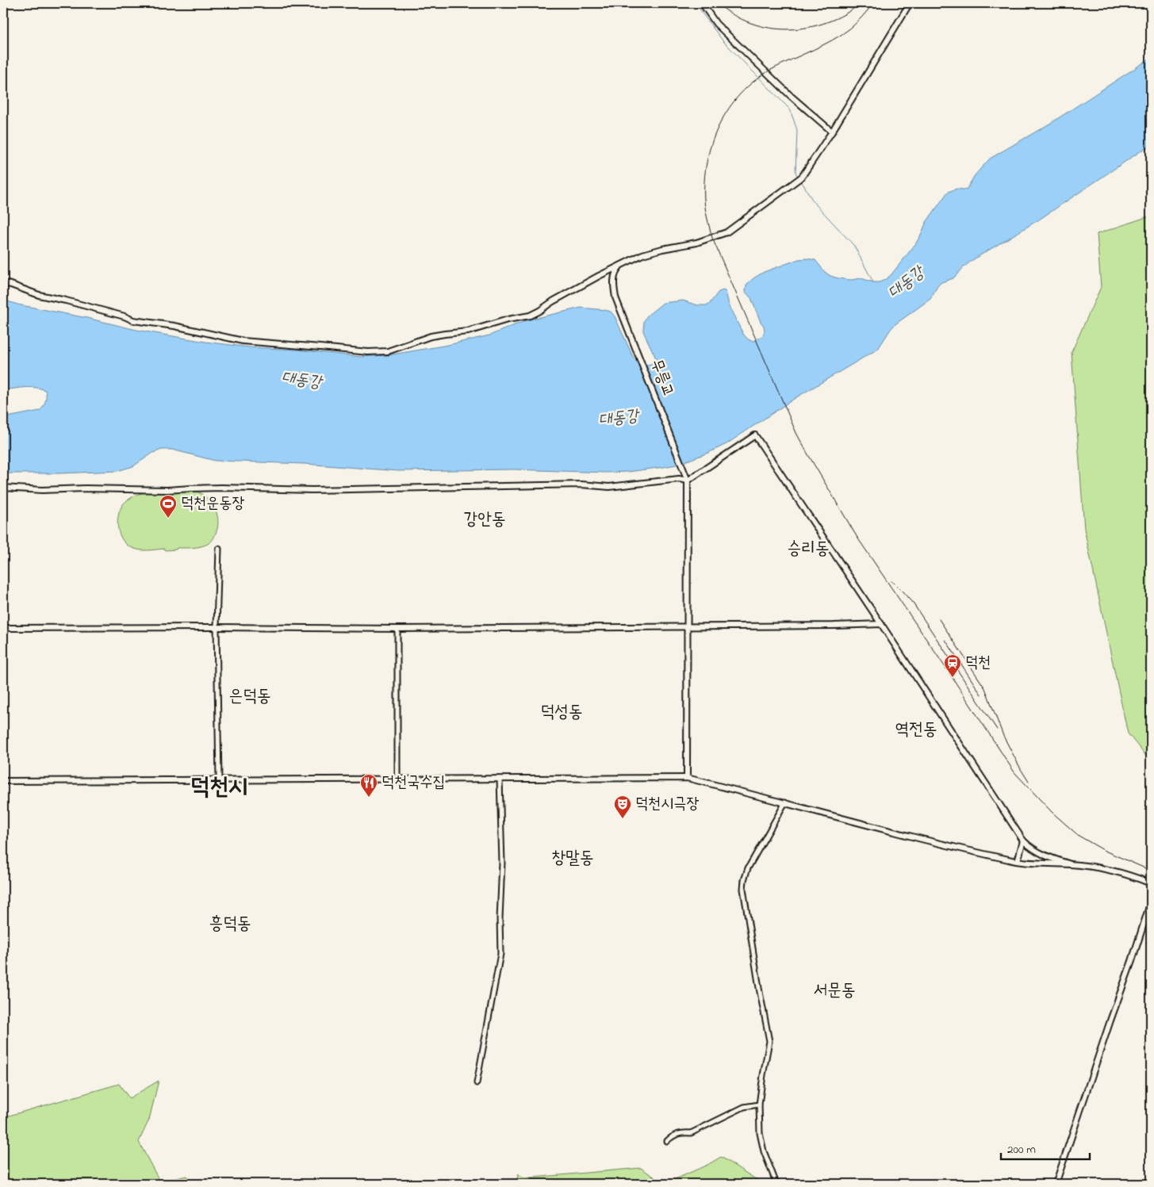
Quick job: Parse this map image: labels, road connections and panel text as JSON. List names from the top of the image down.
{
  "streets": {
    "main road": ["무릉교"]
  },
  "districts": [
    "강안동",
    "승리동",
    "은덕동",
    "덕성동",
    "역전동",
    "덕천시",
    "창말동",
    "흥덕동",
    "서문동"
  ],
  "water": ["대동강"],
  "places": {
    "sports": ["덕천운동장"],
    "station": ["덕천"],
    "restaurant": ["덕천국수집"],
    "theatre": ["덕천시극장"]
  },
  "scale_bar": "200 m"
}
